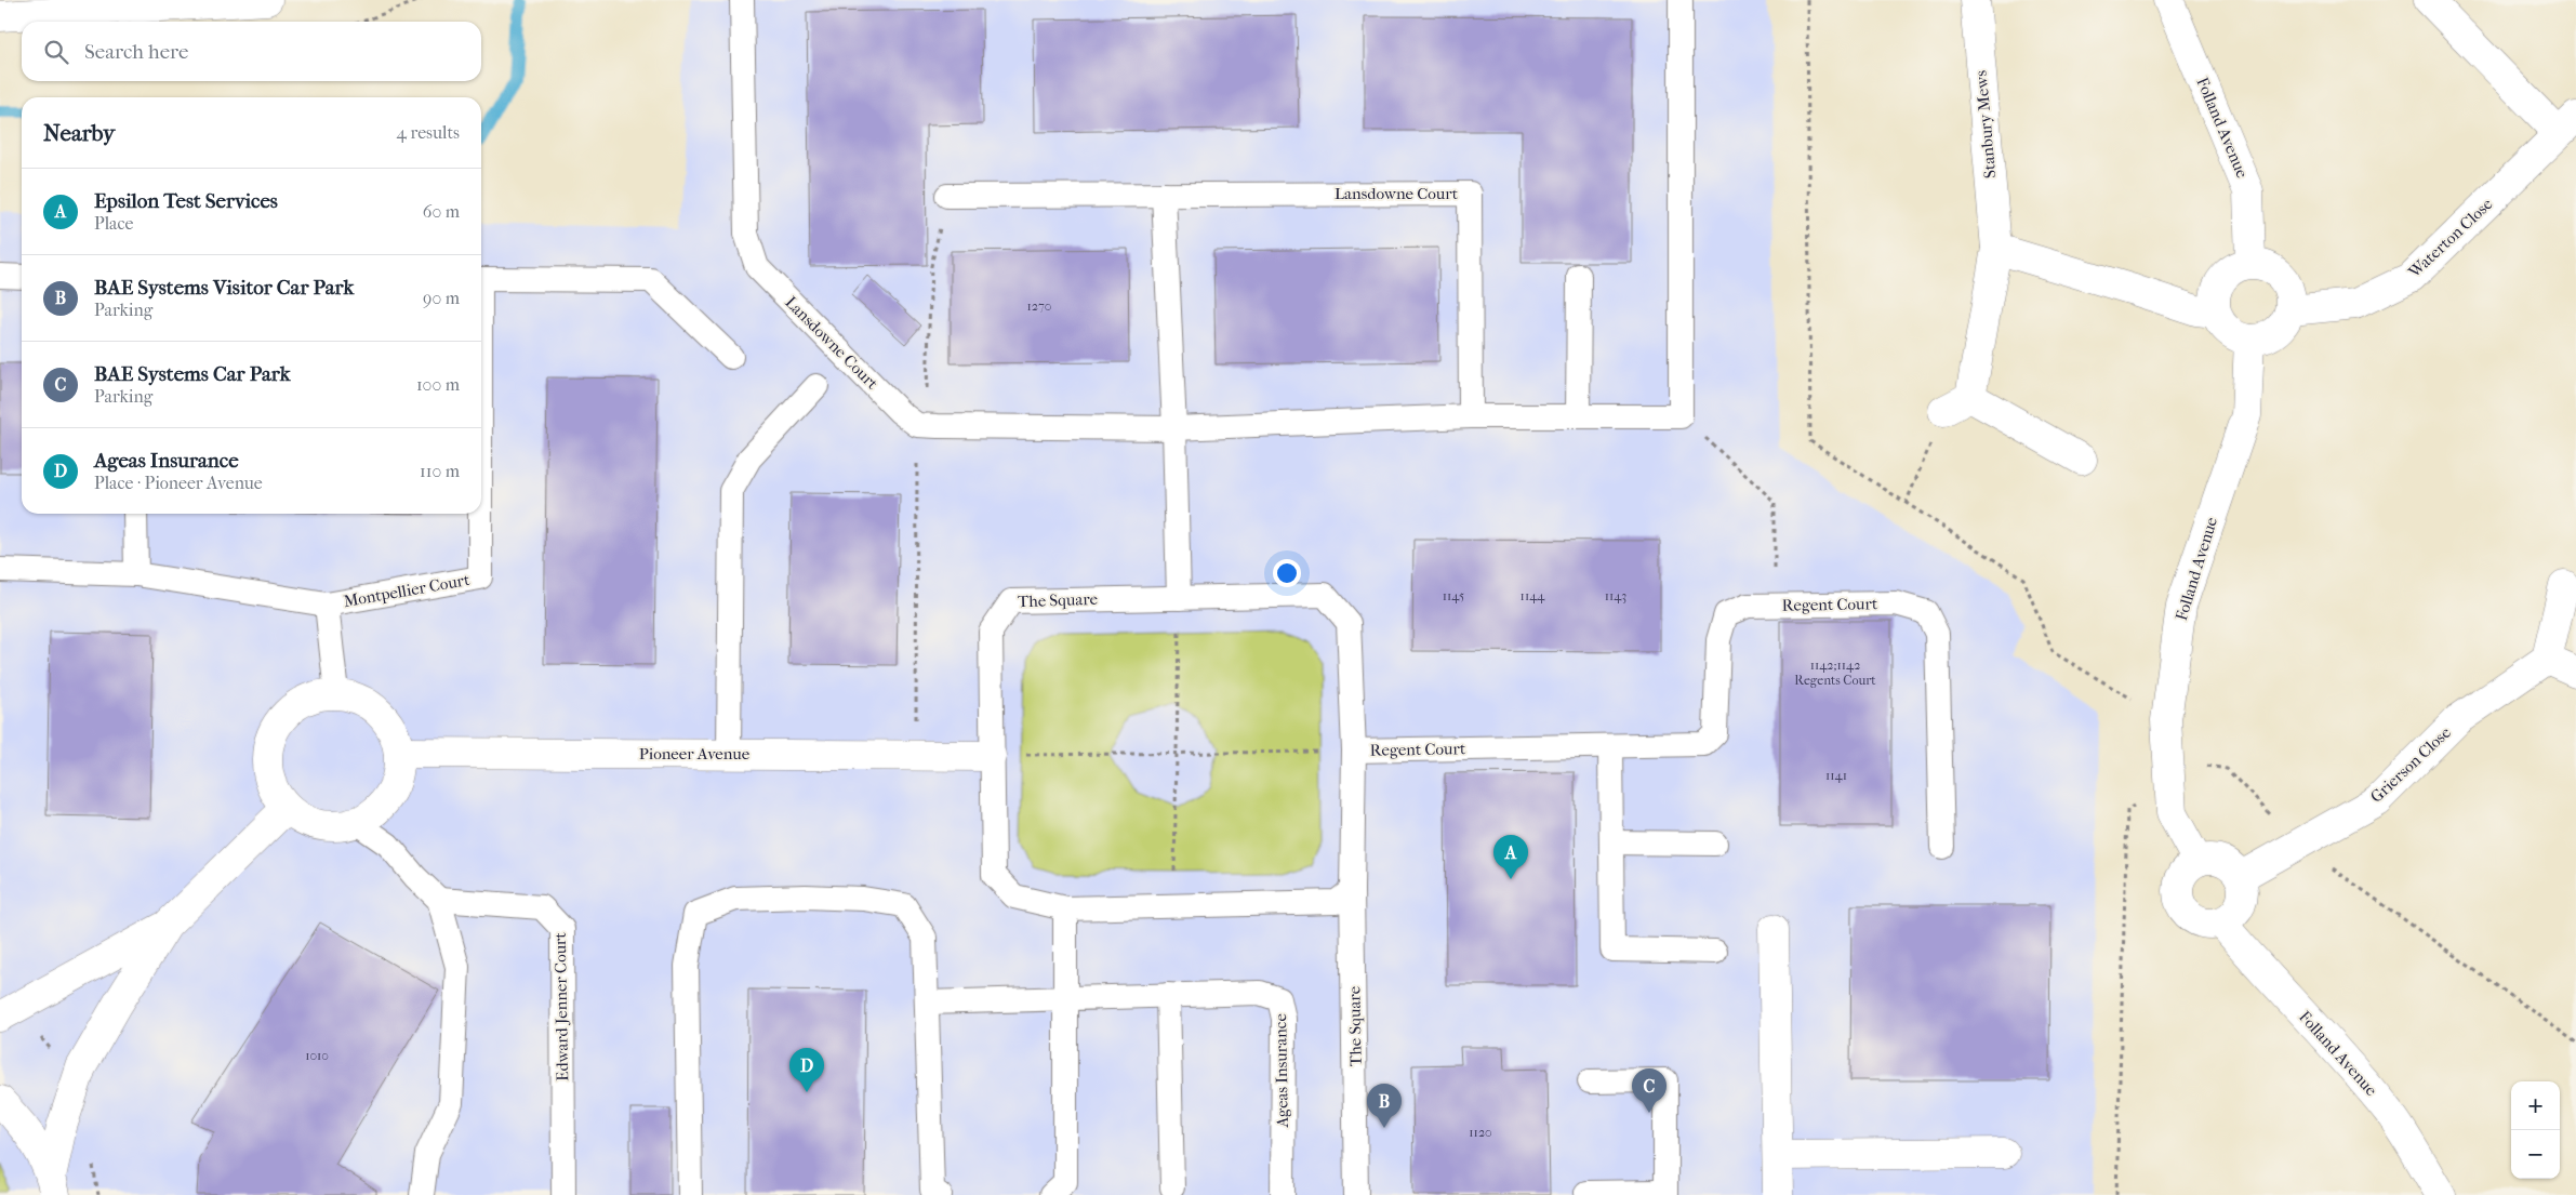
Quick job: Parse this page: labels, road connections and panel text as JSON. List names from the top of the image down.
{
  "streets": {
    "street": [
      "Stanbury Mews",
      "Folland Avenue",
      "Waterton Close",
      "Pioneer Avenue",
      "Grierson Close"
    ],
    "lane": [
      "Lansdowne Court",
      "Montpellier Court",
      "The Square",
      "Regent Court",
      "Edward Jenner Court",
      "Ageas Insurance"
    ]
  },
  "crossings": [
    ["Folland Avenue", "Waterton Close"],
    ["Folland Avenue", "Grierson Close"],
    ["Montpellier Court", "Pioneer Avenue"],
    ["The Square", "Regent Court"],
    ["The Square", "Pioneer Avenue"]
  ],
  "house_numbers": [
    "1270",
    "1145",
    "1144",
    "1143",
    "1142;1142 Regents Court",
    "1141",
    "1010",
    "1120"
  ],
  "page": {
    "search": "Search here",
    "heading": ["Nearby", "4 results"],
    "list": [
      {
        "mark": "A",
        "name": "Epsilon Test Services",
        "note": "Place",
        "value": "60 m"
      },
      {
        "mark": "B",
        "name": "BAE Systems Visitor Car Park",
        "note": "Parking",
        "value": "90 m"
      },
      {
        "mark": "C",
        "name": "BAE Systems Car Park",
        "note": "Parking",
        "value": "100 m"
      },
      {
        "mark": "D",
        "name": "Ageas Insurance",
        "note": "Place · Pioneer Avenue",
        "value": "110 m"
      }
    ],
    "pins": [
      "A",
      "D",
      "C",
      "B"
    ],
    "map_buttons": ["+", "−"]
  }
}
